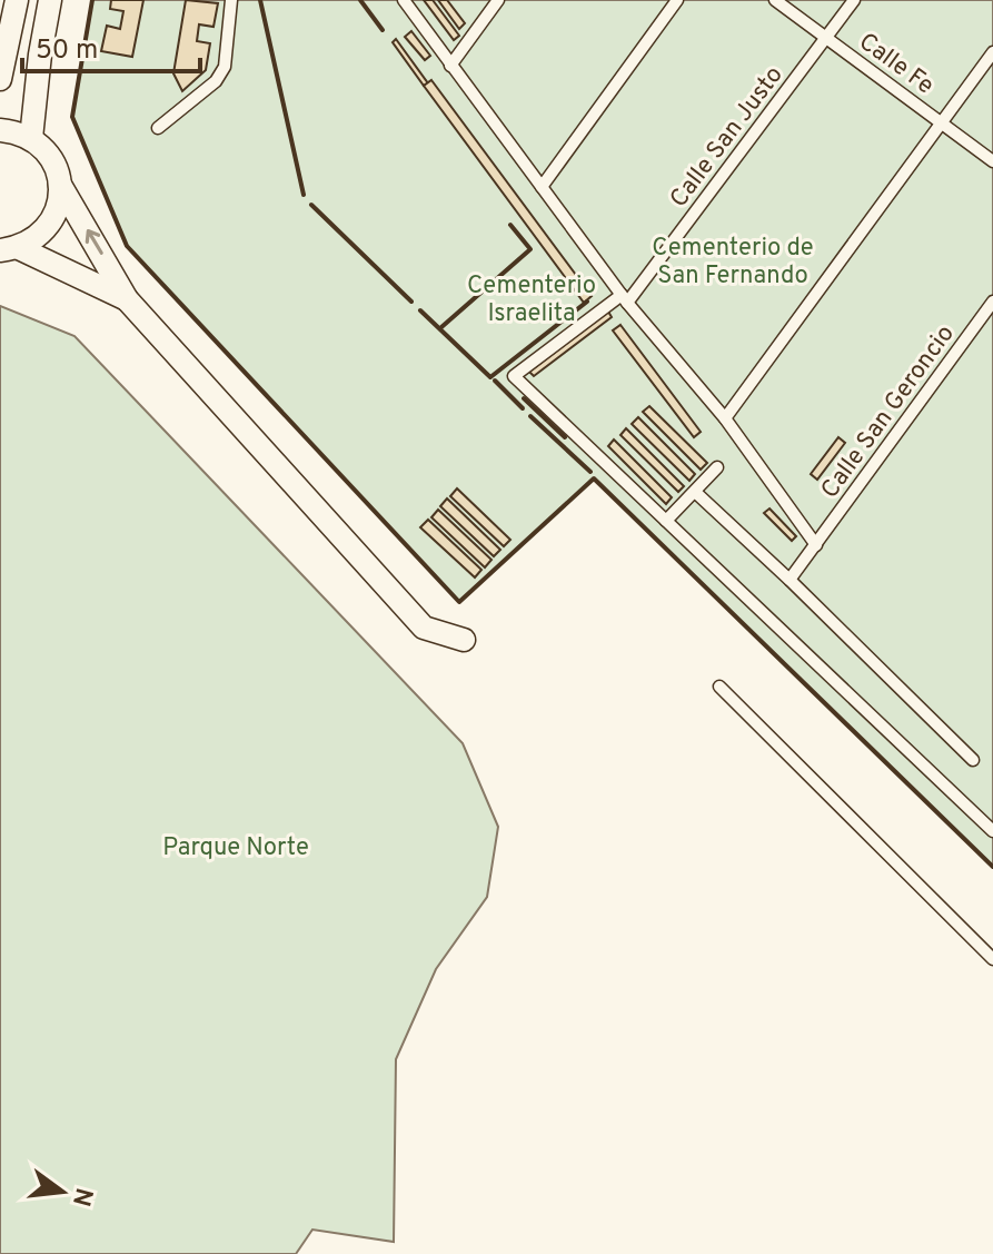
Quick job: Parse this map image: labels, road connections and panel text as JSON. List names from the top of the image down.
{
  "streets": {
    "lane": ["Calle Fe", "Calle San Justo", "Calle San Geroncio"]
  },
  "crossings": [
    ["Calle Fe", "Calle San Justo"]
  ],
  "parks": ["Cementerio de San Fernando", "Cementerio Israelita", "Parque Norte"],
  "scale_bar": "50 m",
  "north": "right"
}
